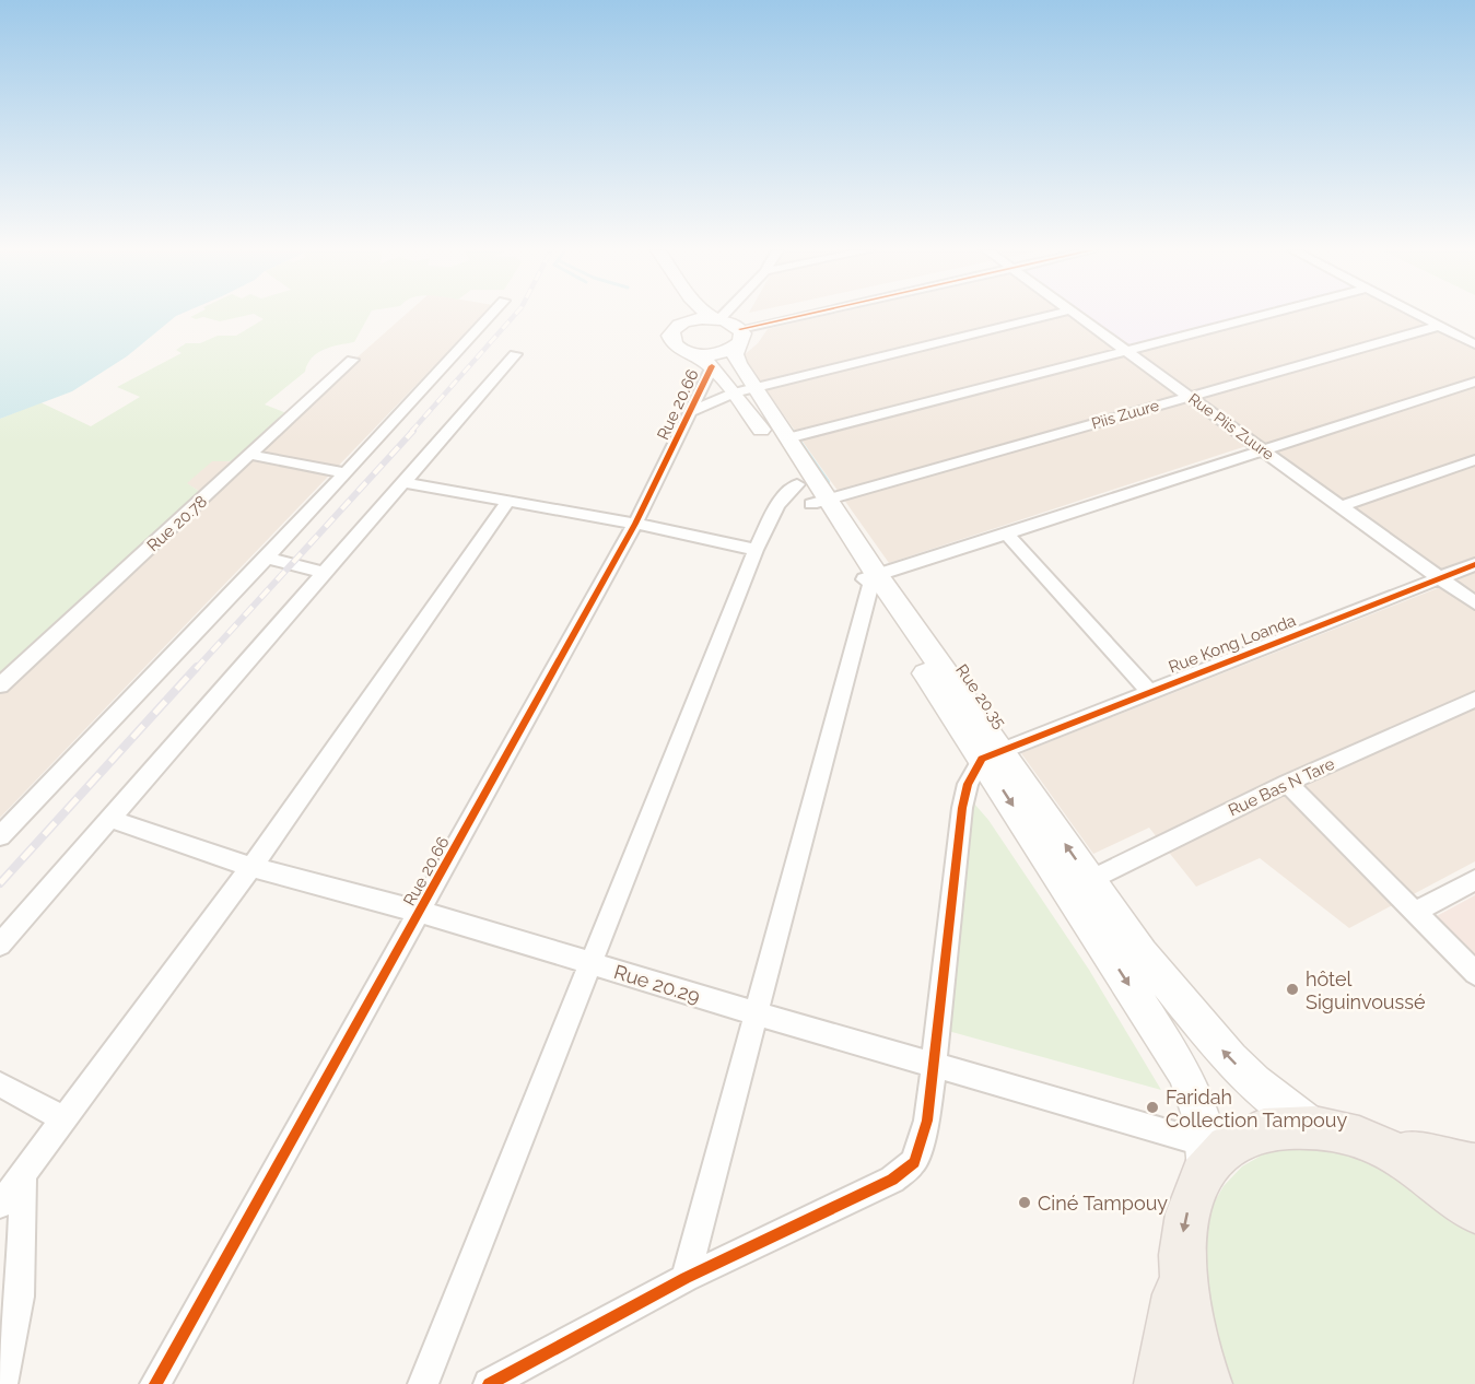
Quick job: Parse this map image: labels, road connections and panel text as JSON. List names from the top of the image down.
{
  "streets": {
    "main road": ["Rue 20.35"],
    "street": [
      "Rue 20.66",
      "Piis Zuure",
      "Rue Piis Zuure",
      "Rue 20.78",
      "Rue Kong Loanda",
      "Rue Bas N Tare",
      "Rue 20.29"
    ]
  },
  "crossings": [
    ["Rue 20.66", "Rue 20.35"],
    ["Rue 20.66", "Rue 20.29"],
    ["Piis Zuure", "Rue Piis Zuure"],
    ["Piis Zuure", "Rue 20.35"],
    ["Rue Piis Zuure", "Rue Kong Loanda"],
    ["Rue Kong Loanda", "Rue 20.35"],
    ["Rue 20.35", "Rue Bas N Tare"],
    ["Rue 20.35", "Rue 20.29"]
  ],
  "places": ["hôtel Siguinvoussé", "Faridah Collection Tampouy", "Ciné Tampouy"]
}
